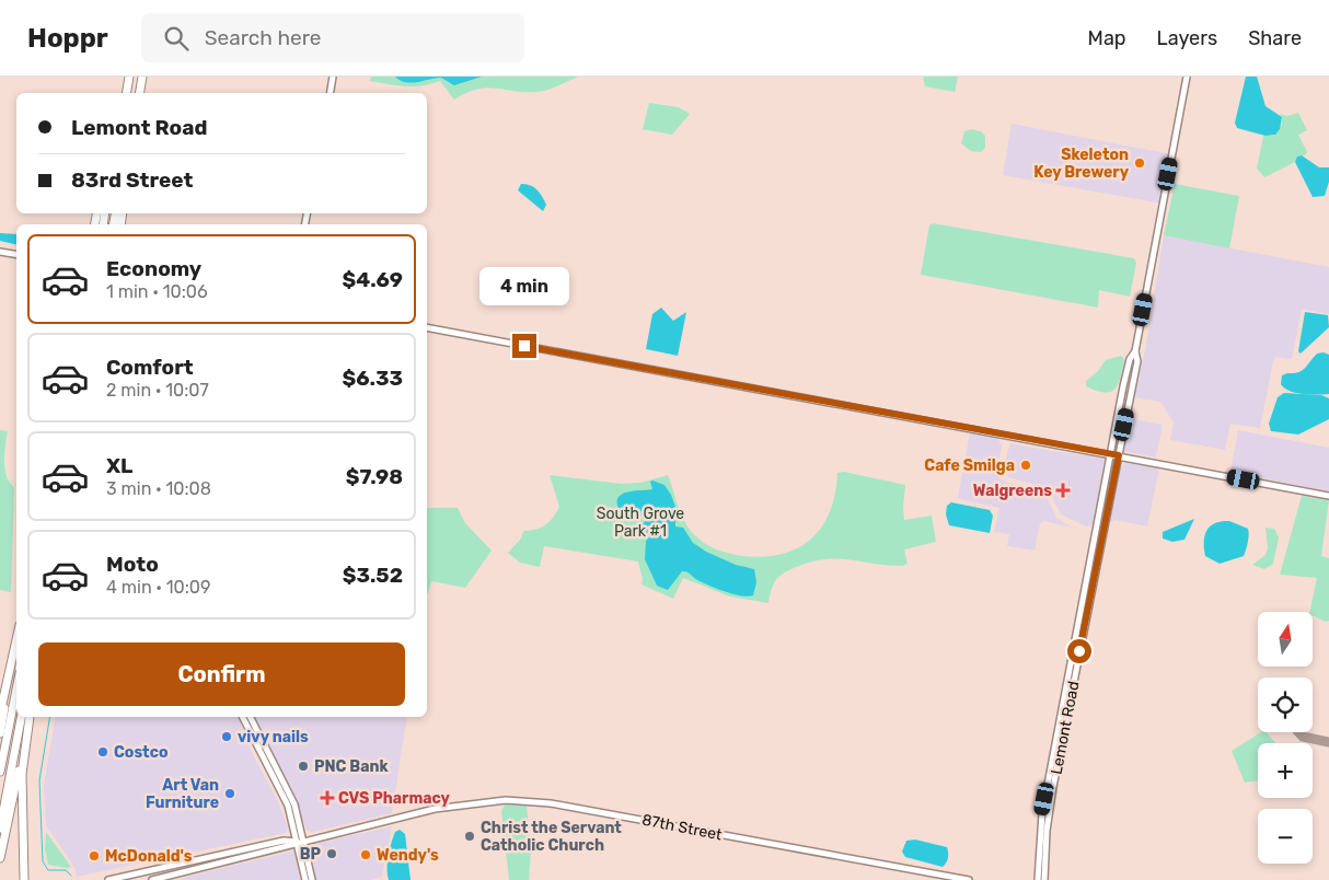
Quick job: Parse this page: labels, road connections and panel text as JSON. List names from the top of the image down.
{
  "streets": {
    "main road": ["Lemont Road", "87th Street"]
  },
  "parks": ["South Grove Park #1"],
  "places": {
    "other": [
      "Skeleton Key Brewery",
      "Cafe Smilga",
      "vivy nails",
      "Costco",
      "PNC Bank",
      "Art Van Furniture",
      "Christ the Servant Catholic Church",
      "BP",
      "Wendy's",
      "McDonald's"
    ],
    "health": ["Walgreens", "CVS Pharmacy"]
  },
  "north": "top",
  "page": {
    "header": "Hoppr",
    "search": "Search here",
    "nav": ["Map", "Layers", "Share"],
    "banner": ["Lemont Road", "83rd Street"],
    "list": [
      {
        "name": "Economy",
        "note": "1 min · 10:06",
        "value": "$4.69"
      },
      {
        "name": "Comfort",
        "note": "2 min · 10:07",
        "value": "$6.33"
      },
      {
        "name": "XL",
        "note": "3 min · 10:08",
        "value": "$7.98"
      },
      {
        "name": "Moto",
        "note": "4 min · 10:09",
        "value": "$3.52"
      }
    ],
    "bubble": "4 min",
    "map_buttons": ["+", "−"],
    "buttons": "Confirm"
  }
}
